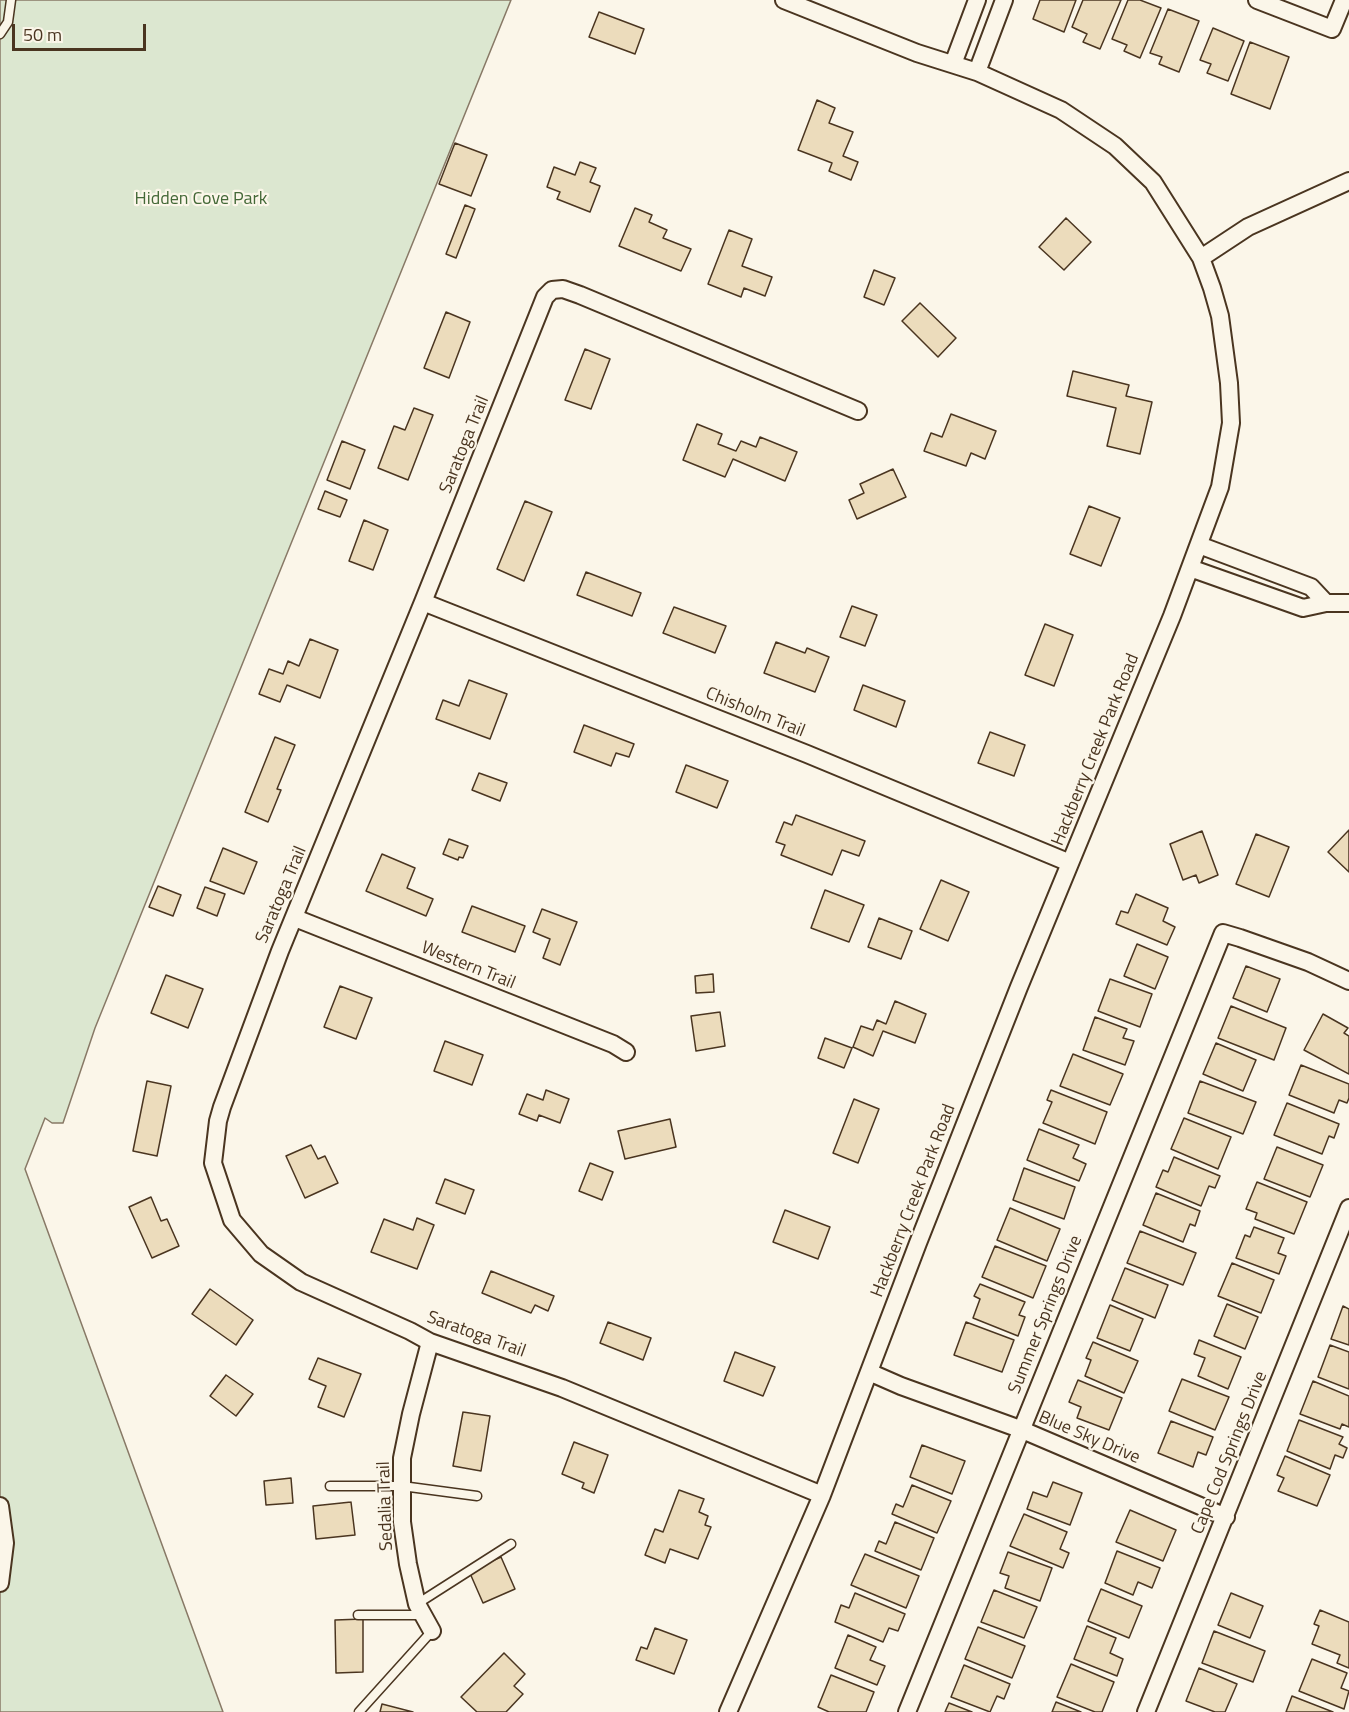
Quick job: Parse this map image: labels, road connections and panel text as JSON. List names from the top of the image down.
{
  "streets": {
    "street": [
      "Saratoga Trail",
      "Chisholm Trail",
      "Hackberry Creek Park Road",
      "Western Trail",
      "Summer Springs Drive",
      "Blue Sky Drive",
      "Cape Cod Springs Drive",
      "Sedalia Trail"
    ]
  },
  "crossings": [
    ["Saratoga Trail", "Chisholm Trail"],
    ["Saratoga Trail", "Hackberry Creek Park Road"],
    ["Saratoga Trail", "Western Trail"],
    ["Saratoga Trail", "Sedalia Trail"],
    ["Chisholm Trail", "Hackberry Creek Park Road"],
    ["Hackberry Creek Park Road", "Blue Sky Drive"],
    ["Summer Springs Drive", "Blue Sky Drive"],
    ["Blue Sky Drive", "Cape Cod Springs Drive"]
  ],
  "parks": ["Hidden Cove Park"],
  "scale_bar": "50 m"
}
